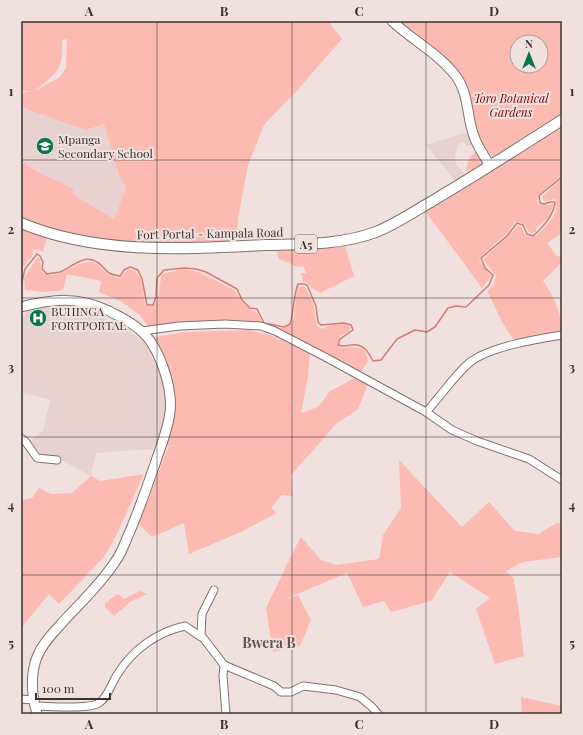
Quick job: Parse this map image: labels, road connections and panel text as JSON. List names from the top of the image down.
{
  "streets": {
    "highway": ["Fort Portal - Kampala Road", "A5"]
  },
  "districts": ["Bwera B"],
  "parks": ["Toro Botanical Gardens"],
  "places": {
    "school or university": ["Mpanga Secondary School"],
    "hospital": ["BUHINGA FORTPORTAL"]
  },
  "scale_bar": "100 m",
  "north": "top",
  "grid": {
    "columns": [
      "A",
      "B",
      "C",
      "D"
    ],
    "rows": [
      "1",
      "2",
      "3",
      "4",
      "5"
    ]
  }
}
